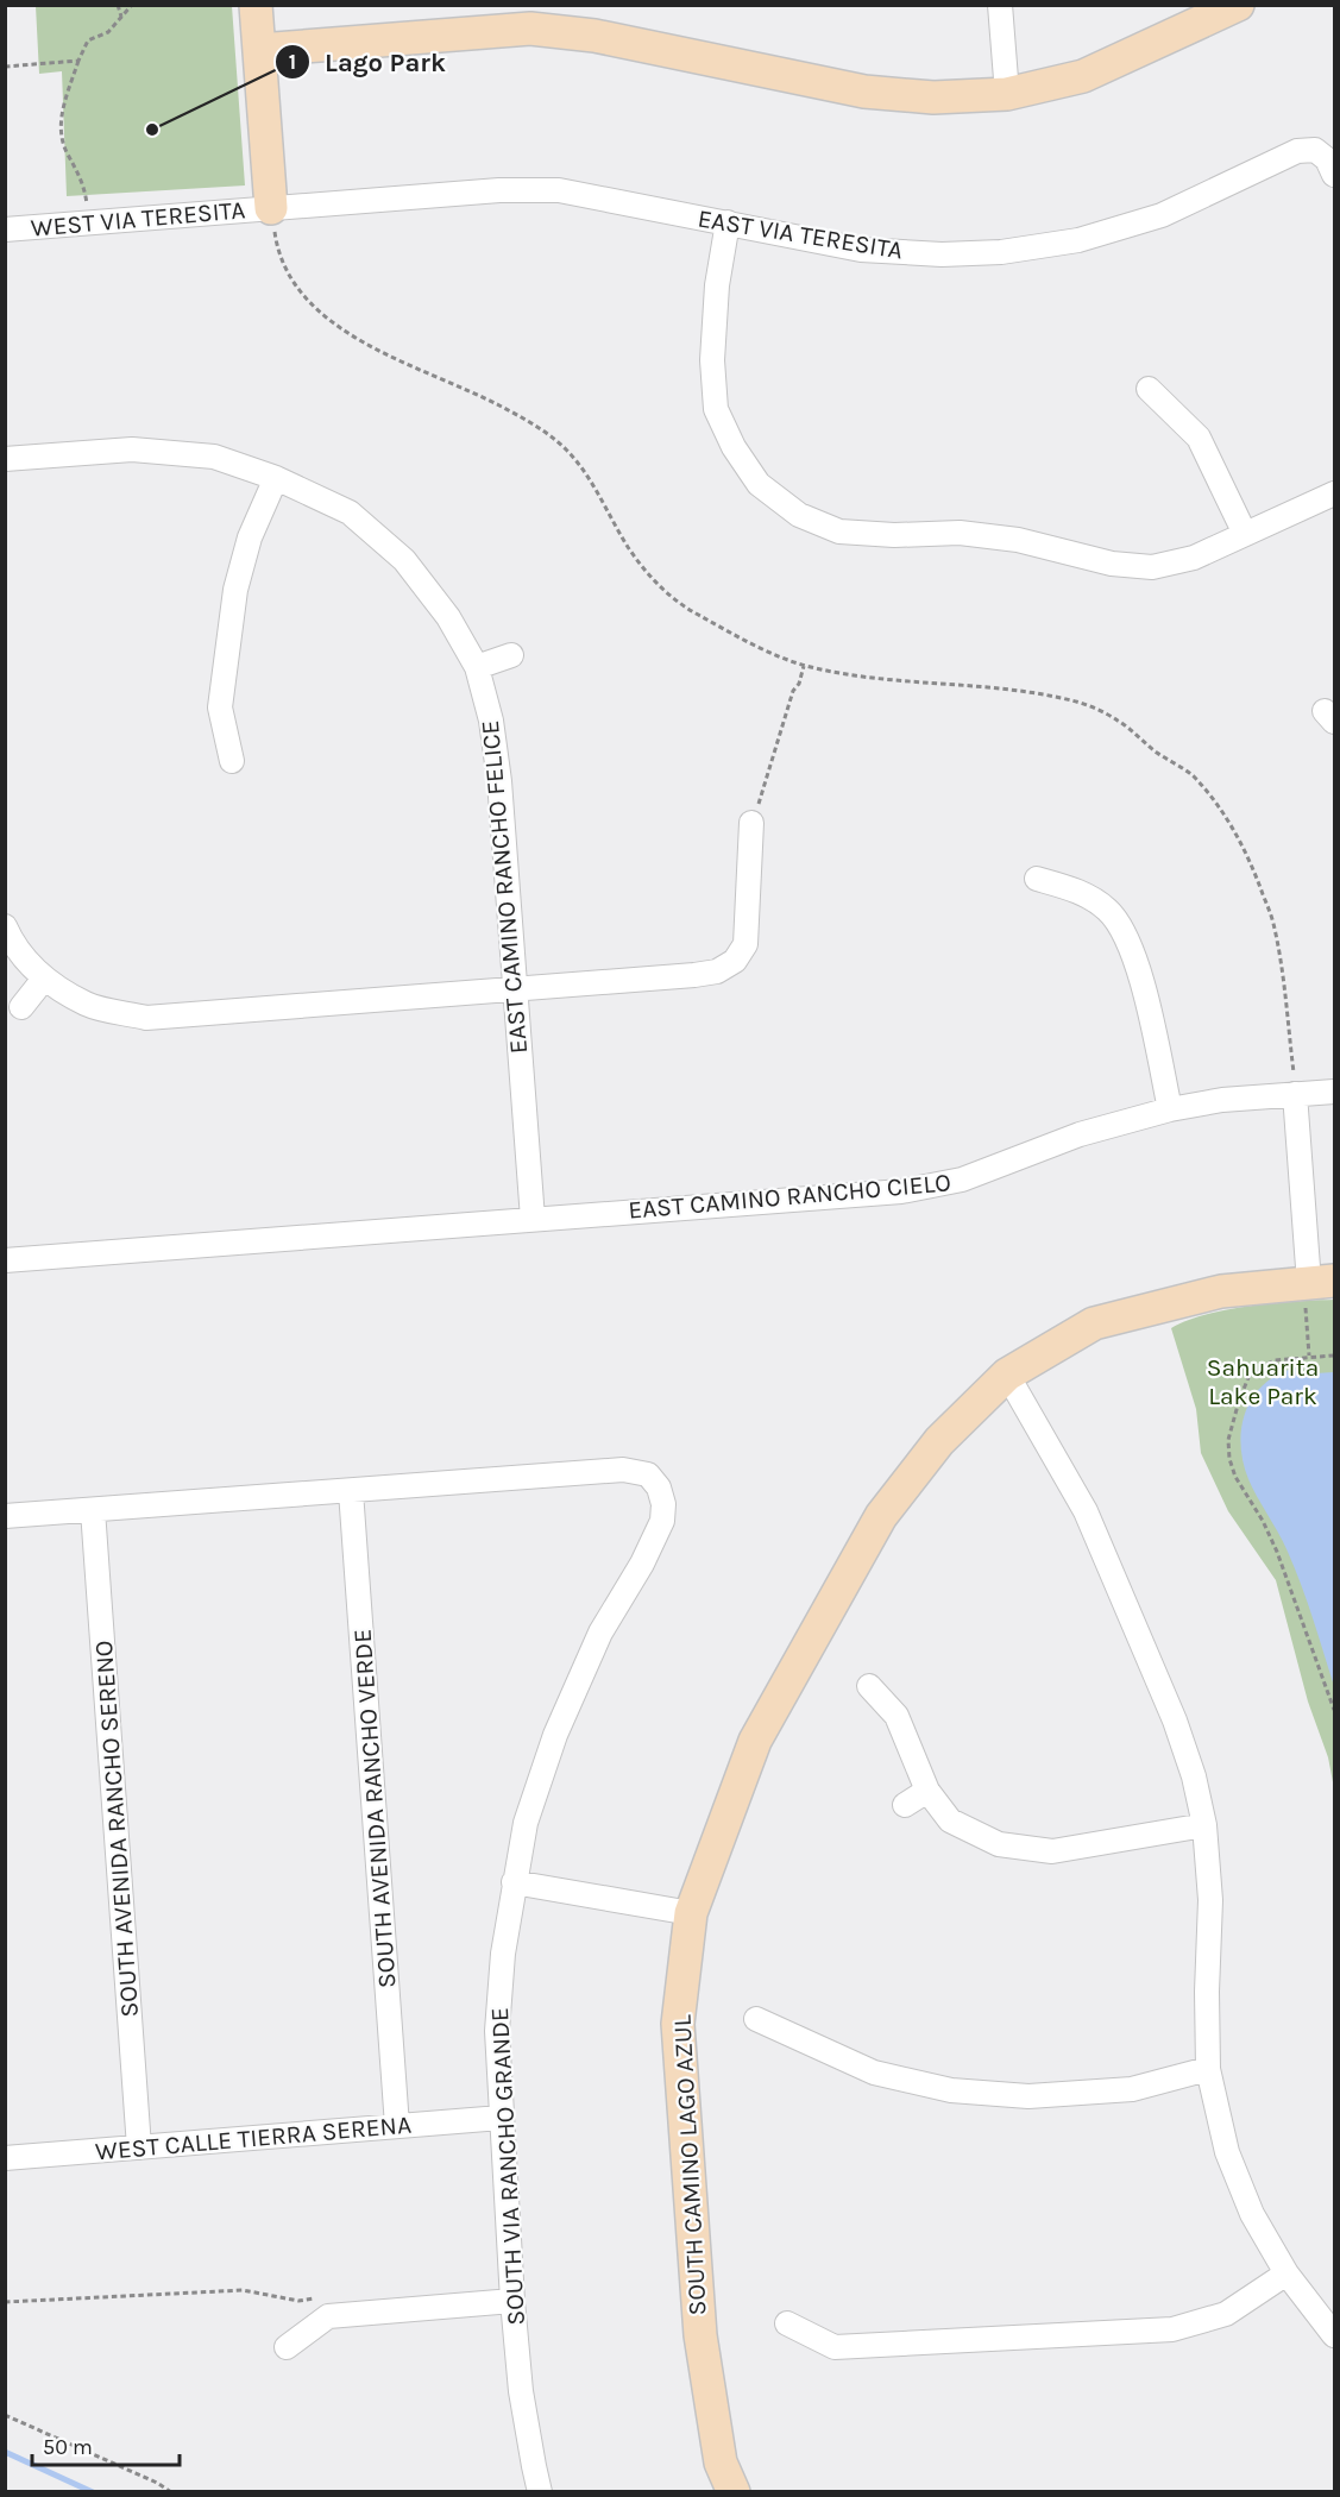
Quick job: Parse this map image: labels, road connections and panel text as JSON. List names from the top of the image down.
{
  "streets": {
    "street": [
      "WEST VIA TERESITA",
      "EAST VIA TERESITA",
      "EAST CAMINO RANCHO FELICE",
      "EAST CAMINO RANCHO CIELO",
      "SOUTH AVENIDA RANCHO VERDE",
      "SOUTH AVENIDA RANCHO SERENO",
      "WEST CALLE TIERRA SERENA",
      "SOUTH CAMINO LAGO AZUL",
      "SOUTH VIA RANCHO GRANDE"
    ]
  },
  "crossings": [
    ["WEST VIA TERESITA", "EAST VIA TERESITA"],
    ["EAST CAMINO RANCHO FELICE", "EAST CAMINO RANCHO CIELO"],
    ["SOUTH AVENIDA RANCHO VERDE", "WEST CALLE TIERRA SERENA"],
    ["SOUTH AVENIDA RANCHO VERDE", "SOUTH VIA RANCHO GRANDE"],
    ["SOUTH AVENIDA RANCHO SERENO", "WEST CALLE TIERRA SERENA"],
    ["WEST CALLE TIERRA SERENA", "SOUTH VIA RANCHO GRANDE"]
  ],
  "parks": ["Sahuarita Lake Park"],
  "places": ["Lago Park"],
  "scale_bar": "50 m"
}
